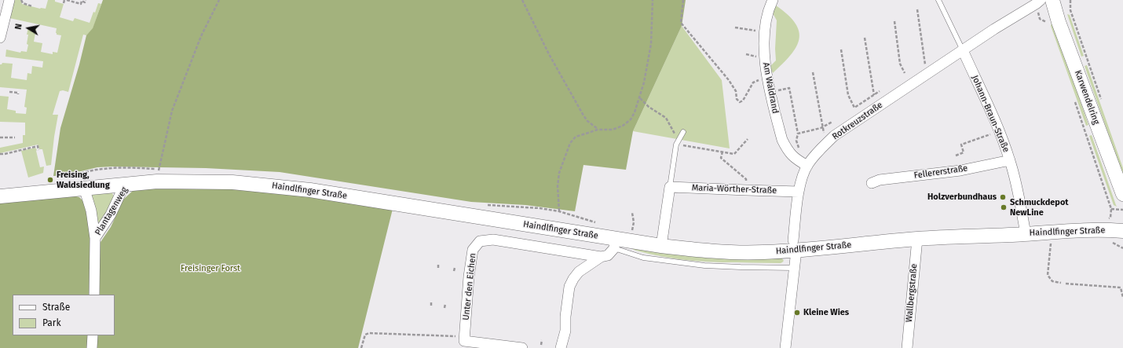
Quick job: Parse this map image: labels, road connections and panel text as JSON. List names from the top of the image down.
{
  "streets": {
    "street": [
      "Am Waldrand",
      "Karwendelring",
      "Johann-Braun-Straße",
      "Rotkreuzstraße",
      "Fellererstraße",
      "Maria-Wörther-Straße",
      "Haindlfinger Straße",
      "Plantagenweg",
      "Unter den Eichen",
      "Wallbergstraße"
    ]
  },
  "crossings": [
    ["Am Waldrand", "Rotkreuzstraße"],
    ["Johann-Braun-Straße", "Rotkreuzstraße"],
    ["Johann-Braun-Straße", "Fellererstraße"],
    ["Johann-Braun-Straße", "Haindlfinger Straße"],
    ["Rotkreuzstraße", "Maria-Wörther-Straße"],
    ["Rotkreuzstraße", "Haindlfinger Straße"],
    ["Haindlfinger Straße", "Plantagenweg"],
    ["Haindlfinger Straße", "Wallbergstraße"]
  ],
  "parks": ["Freisinger Forst"],
  "places": [
    "Freising, Waldsiedlung",
    "Holzverbundhaus",
    "Schmuckdepot NewLine",
    "Kleine Wies"
  ],
  "legend": ["Straße", "Park"],
  "north": "left"
}
